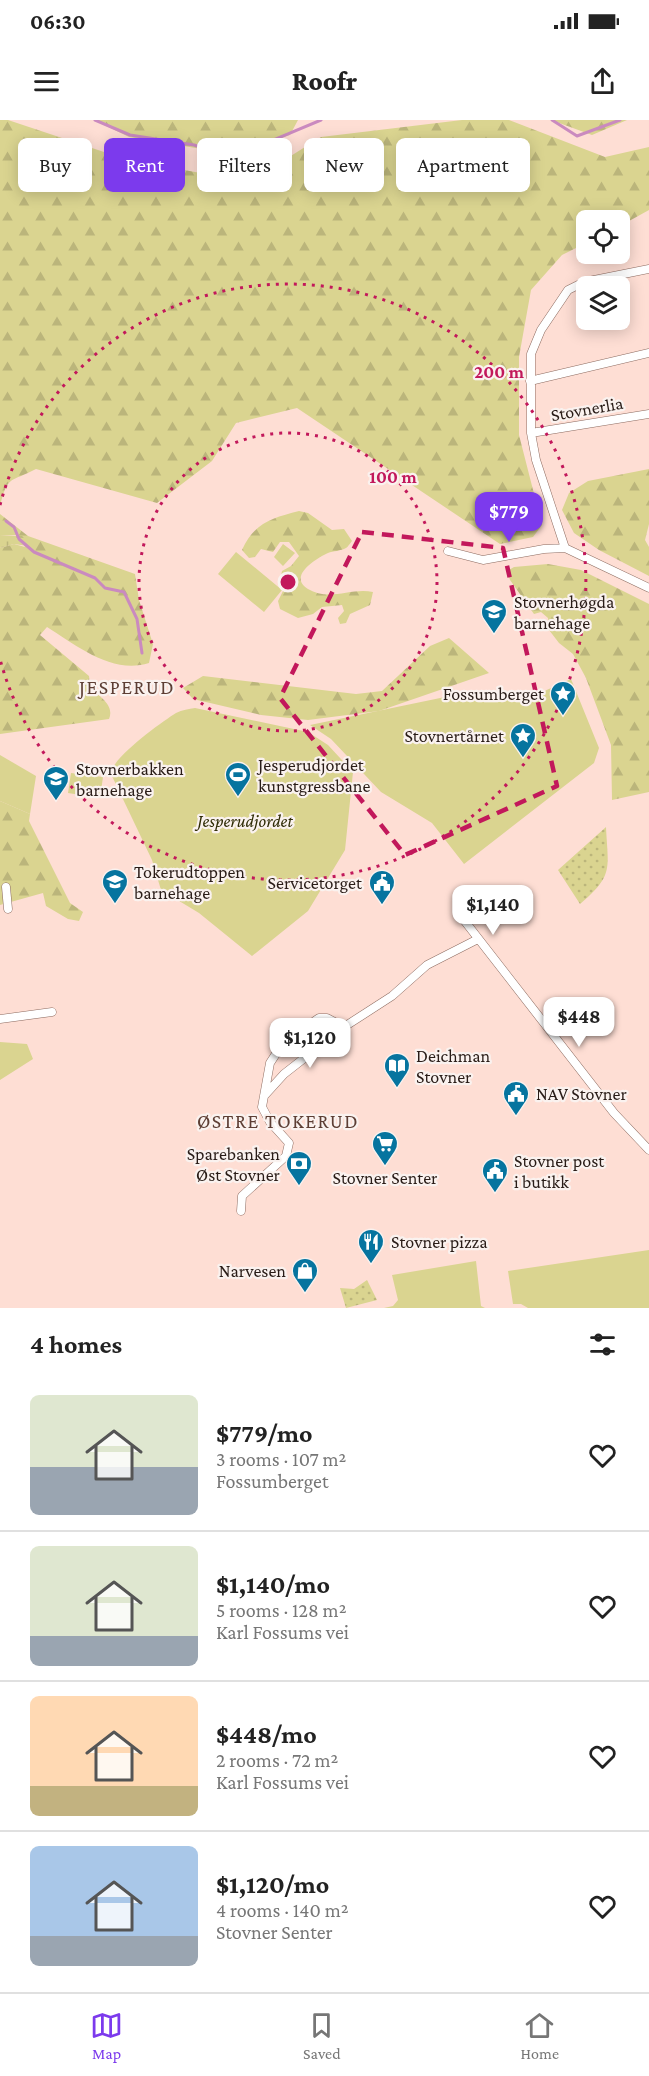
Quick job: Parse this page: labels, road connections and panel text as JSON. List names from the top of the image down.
{
  "streets": {
    "street": ["Stovnerlia"]
  },
  "districts": ["JESPERUD", "ØSTRE TOKERUD"],
  "parks": ["Jesperudjordet"],
  "places": {
    "school or university": ["Stovnerhøgda barnehage", "Stovnerbakken barnehage", "Tokerudtoppen barnehage"],
    "place": ["Fossumberget", "Stovnertårnet"],
    "sports": ["Jesperudjordet kunstgressbane"],
    "public building": ["Servicetorget", "NAV Stovner", "Stovner post i butikk"],
    "library": ["Deichman Stovner"],
    "supermarket": ["Stovner Senter"],
    "bank": ["Sparebanken Øst Stovner"],
    "restaurant": ["Stovner pizza"],
    "shop": ["Narvesen"]
  },
  "page": {
    "status": "06:30",
    "header": "Roofr",
    "chip": [
      "Buy",
      "Rent",
      "Filters",
      "New",
      "Apartment"
    ],
    "price": [
      "$779",
      "$1,140",
      "$448",
      "$1,120"
    ],
    "heading": "4 homes",
    "list": [
      {
        "name": "$779/mo",
        "note": "3 rooms · 107 m² · Fossumberget"
      },
      {
        "name": "$1,140/mo",
        "note": "5 rooms · 128 m² · Karl Fossums vei"
      },
      {
        "name": "$448/mo",
        "note": "2 rooms · 72 m² · Karl Fossums vei"
      },
      {
        "name": "$1,120/mo",
        "note": "4 rooms · 140 m² · Stovner Senter"
      }
    ],
    "tabs": ["Map", "Saved", "Home"]
  },
  "rings": ["200 m", "100 m"]
}
